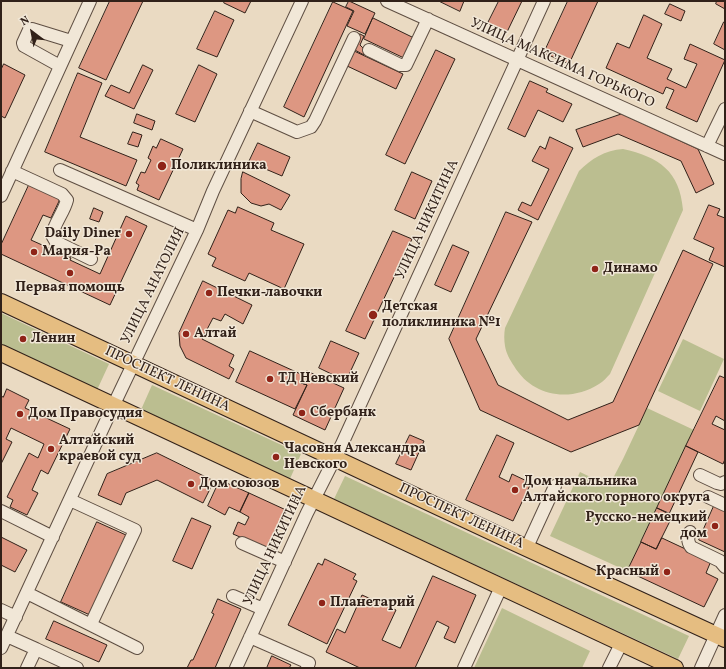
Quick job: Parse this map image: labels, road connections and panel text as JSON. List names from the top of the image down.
{
  "streets": {
    "main road": ["ПРОСПЕКТ ЛЕНИНА"],
    "street": ["УЛИЦА МАКСИМА ГОРЬКОГО", "УЛИЦА НИКИТИНА", "УЛИЦА АНАТОЛИЯ"]
  },
  "crossings": [
    ["УЛИЦА МАКСИМА ГОРЬКОГО", "УЛИЦА НИКИТИНА"],
    ["УЛИЦА НИКИТИНА", "ПРОСПЕКТ ЛЕНИНА"],
    ["УЛИЦА АНАТОЛИЯ", "ПРОСПЕКТ ЛЕНИНА"]
  ],
  "places": [
    "Поликлиника",
    "Daily Diner",
    "Мария-Ра",
    "Динамо",
    "Первая помощь",
    "Печки-лавочки",
    "Детская поликлиника №1",
    "Алтай",
    "Ленин",
    "ТД Невский",
    "Сбербанк",
    "Дом Правосудия",
    "Алтайский краевой суд",
    "Часовня Александра Невского",
    "Дом союзов",
    "Дом начальника Алтайского горного округа",
    "Русско-немецкий дом",
    "Красный",
    "Планетарий"
  ],
  "north": "top left"
}
